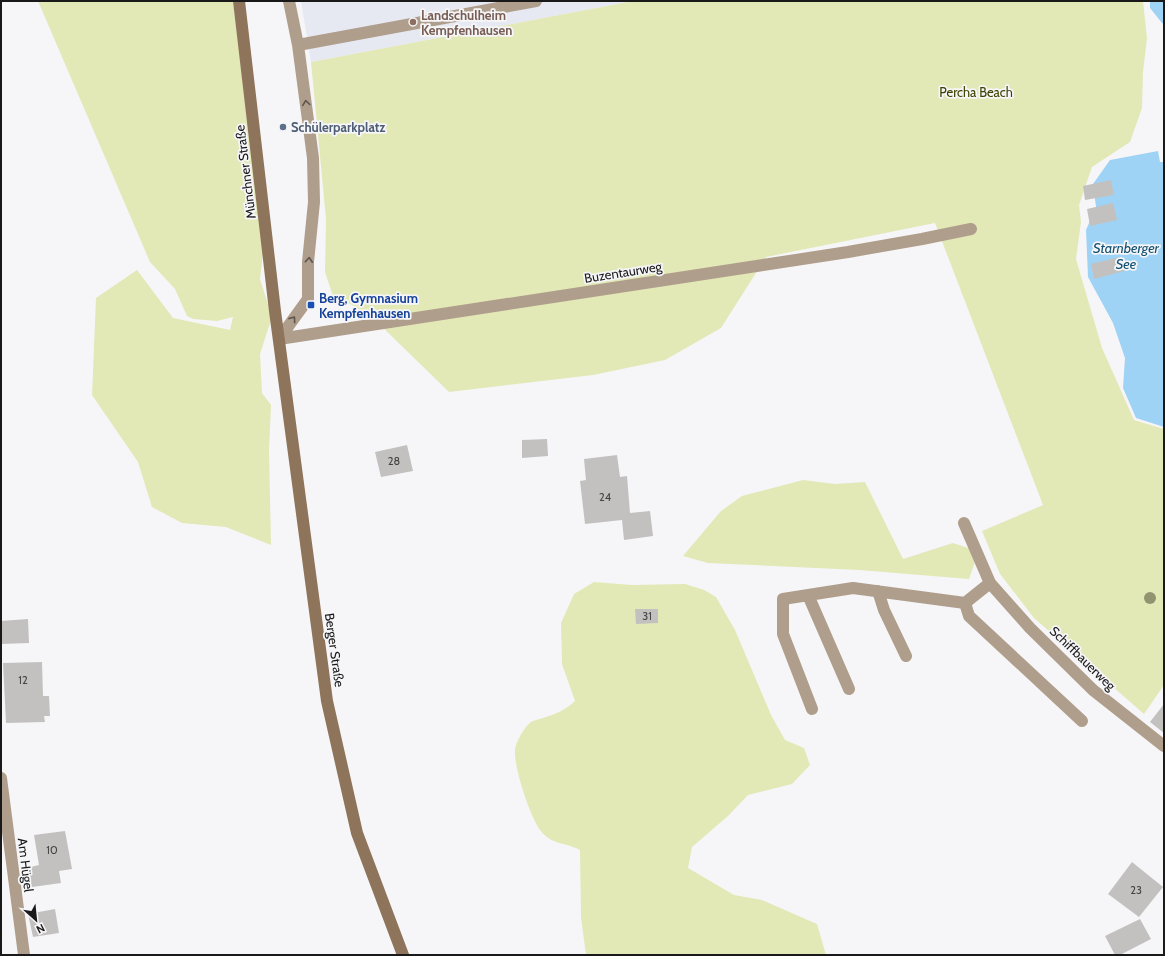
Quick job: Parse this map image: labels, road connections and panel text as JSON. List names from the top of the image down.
{
  "streets": {
    "main road": ["Münchner Straße", "Berger Straße"],
    "street": ["Buzentaurweg", "Schiffbauerweg", "Am Hügel"]
  },
  "crossings": [
    ["Münchner Straße", "Buzentaurweg"],
    ["Münchner Straße", "Berger Straße"],
    ["Buzentaurweg", "Berger Straße"]
  ],
  "water": ["Starnberger See"],
  "parks": ["Percha Beach"],
  "places": {
    "other": ["Landschulheim Kempfenhausen", "Schülerparkplatz"],
    "transit": ["Berg, Gymnasium Kempfenhausen"]
  },
  "house_numbers": [
    "28",
    "24",
    "31",
    "12",
    "10",
    "23"
  ],
  "north": "bottom right"
}
